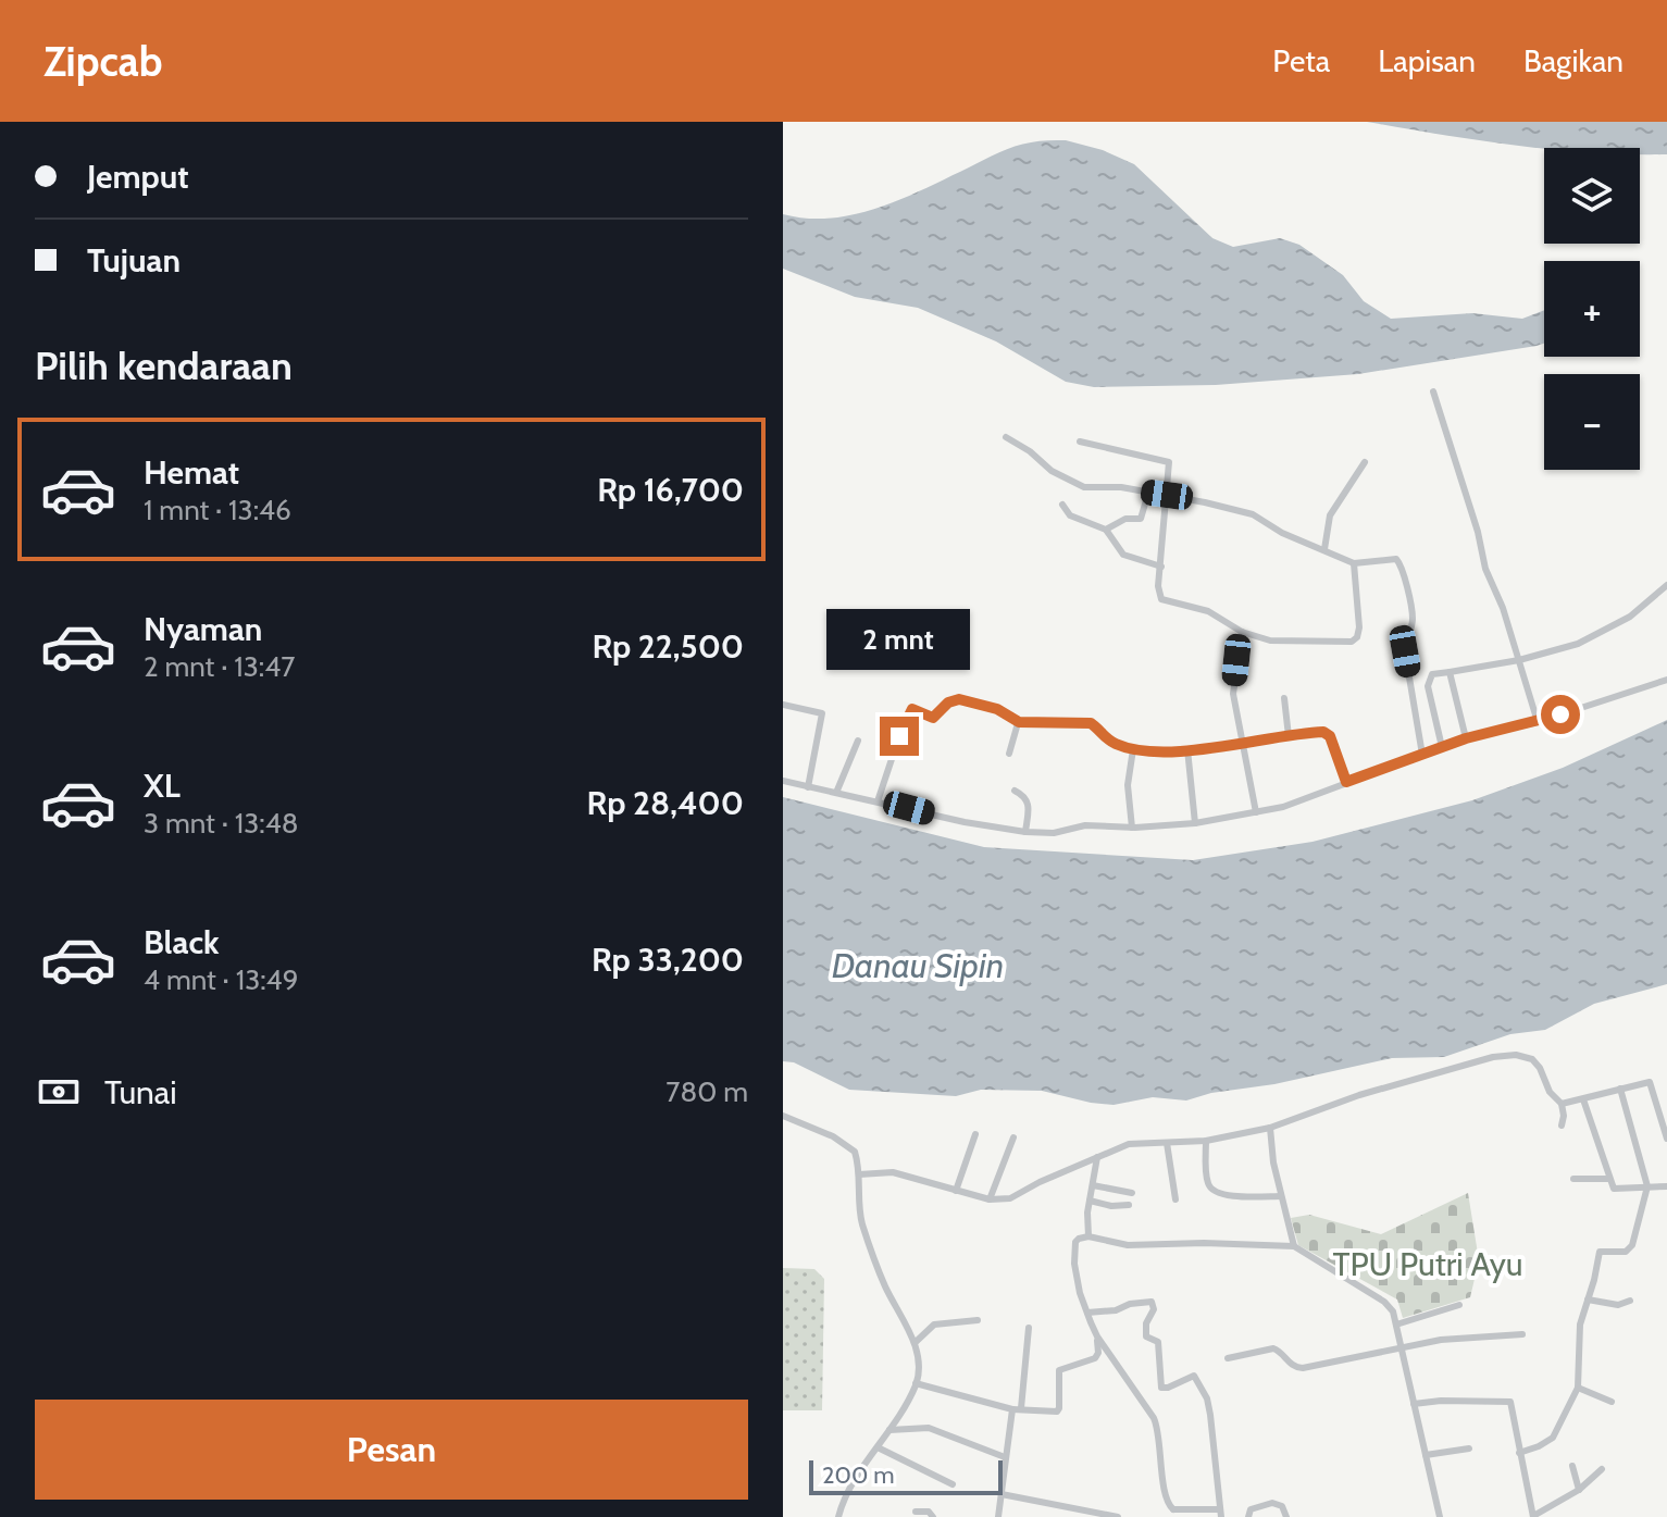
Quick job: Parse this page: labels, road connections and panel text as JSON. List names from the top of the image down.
{
  "water": ["Danau Sipin"],
  "parks": ["TPU Putri Ayu"],
  "scale_bar": "200 m",
  "page": {
    "header": "Zipcab",
    "nav": ["Peta", "Lapisan", "Bagikan"],
    "banner": ["Jemput", "Tujuan"],
    "map_buttons": ["+", "−"],
    "heading": "Pilih kendaraan",
    "list": [
      {
        "name": "Hemat",
        "note": "1 mnt · 13:46",
        "value": "Rp 16,700"
      },
      {
        "name": "Nyaman",
        "note": "2 mnt · 13:47",
        "value": "Rp 22,500"
      },
      {
        "name": "XL",
        "note": "3 mnt · 13:48",
        "value": "Rp 28,400"
      },
      {
        "name": "Black",
        "note": "4 mnt · 13:49",
        "value": "Rp 33,200"
      }
    ],
    "bubble": "2 mnt",
    "pay": ["Tunai", "780 m"],
    "buttons": "Pesan",
    "scale": "200 m"
  }
}
